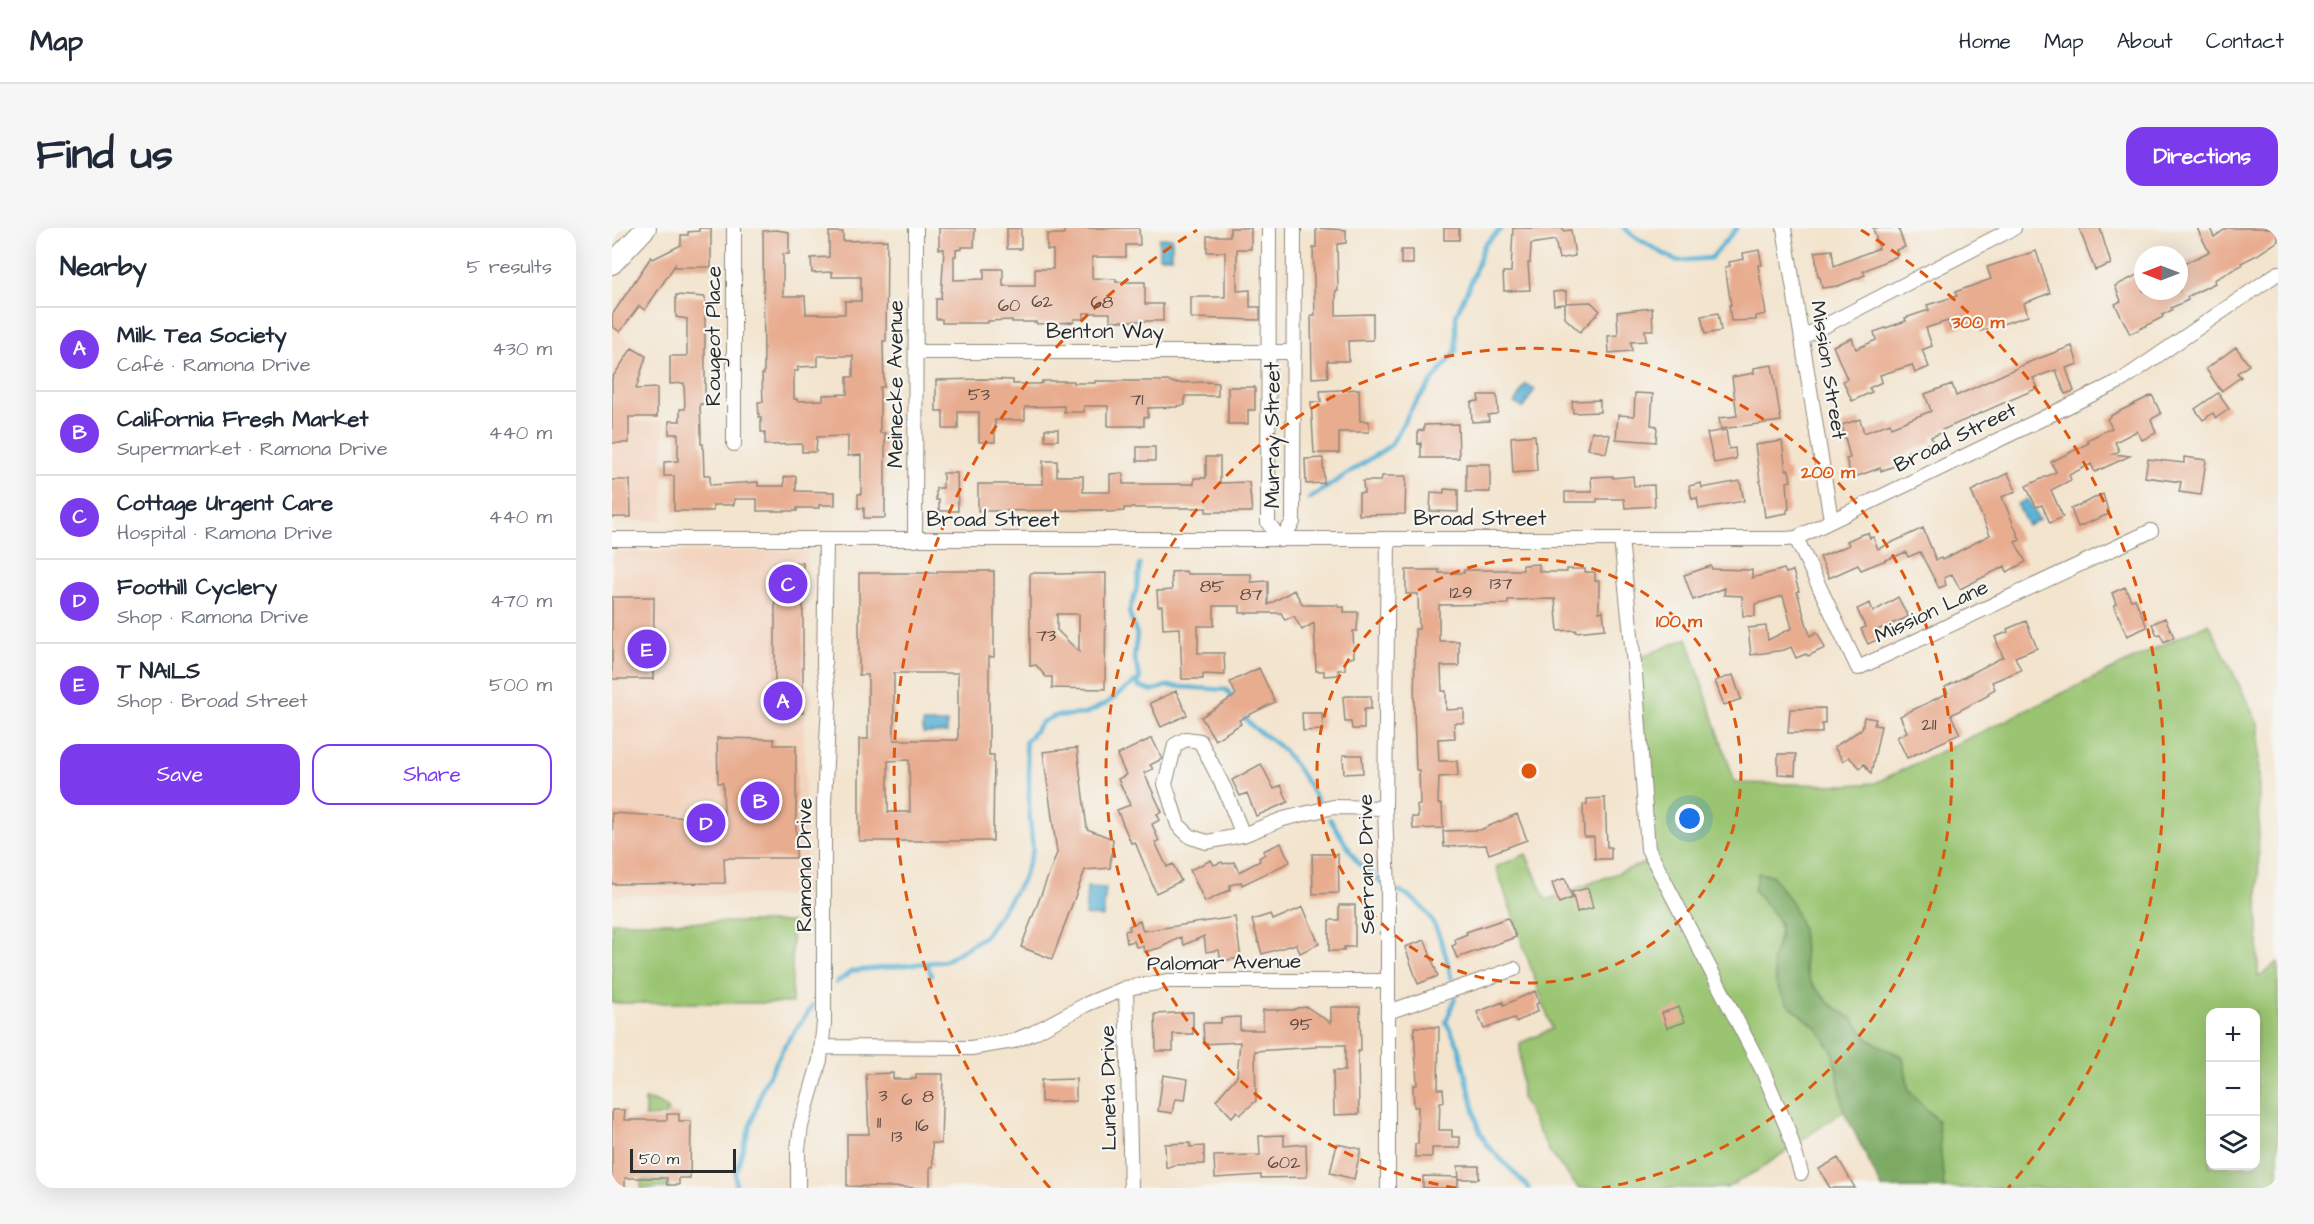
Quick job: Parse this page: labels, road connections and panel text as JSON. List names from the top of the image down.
{
  "streets": {
    "street": [
      "Benton Way",
      "Rougeot Place",
      "Mission Street",
      "Meinecke Avenue",
      "Murray Street",
      "Broad Street",
      "Mission Lane",
      "Serrano Drive",
      "Ramona Drive",
      "Palomar Avenue",
      "Luneta Drive"
    ]
  },
  "crossings": [
    ["Benton Way", "Meinecke Avenue"],
    ["Benton Way", "Murray Street"],
    ["Mission Street", "Broad Street"],
    ["Meinecke Avenue", "Broad Street"],
    ["Murray Street", "Broad Street"],
    ["Broad Street", "Mission Lane"],
    ["Broad Street", "Serrano Drive"],
    ["Broad Street", "Ramona Drive"],
    ["Serrano Drive", "Palomar Avenue"],
    ["Ramona Drive", "Palomar Avenue"],
    ["Palomar Avenue", "Luneta Drive"]
  ],
  "house_numbers": [
    "62",
    "68",
    "60",
    "53",
    "71",
    "137",
    "85",
    "129",
    "87",
    "73",
    "211",
    "95",
    "3",
    "8",
    "6",
    "11",
    "16",
    "13",
    "602"
  ],
  "scale_bar": "50 m",
  "north": "left",
  "page": {
    "header": "Map",
    "nav": [
      "Home",
      "Map",
      "About",
      "Contact"
    ],
    "title": "Find us",
    "buttons": [
      "Directions",
      ["Save", "Share"]
    ],
    "heading": ["Nearby", "5 results"],
    "list": [
      {
        "mark": "A",
        "name": "Milk Tea Society",
        "note": "Café · Ramona Drive",
        "value": "430 m"
      },
      {
        "mark": "B",
        "name": "California Fresh Market",
        "note": "Supermarket · Ramona Drive",
        "value": "440 m"
      },
      {
        "mark": "C",
        "name": "Cottage Urgent Care",
        "note": "Hospital · Ramona Drive",
        "value": "440 m"
      },
      {
        "mark": "D",
        "name": "Foothill Cyclery",
        "note": "Shop · Ramona Drive",
        "value": "470 m"
      },
      {
        "mark": "E",
        "name": "T NAILS",
        "note": "Shop · Broad Street",
        "value": "500 m"
      }
    ],
    "pins": [
      "C",
      "E",
      "A",
      "B",
      "D"
    ],
    "map_buttons": ["+", "−"],
    "scale": "50 m"
  },
  "rings": ["300 m", "200 m", "100 m"]
}
